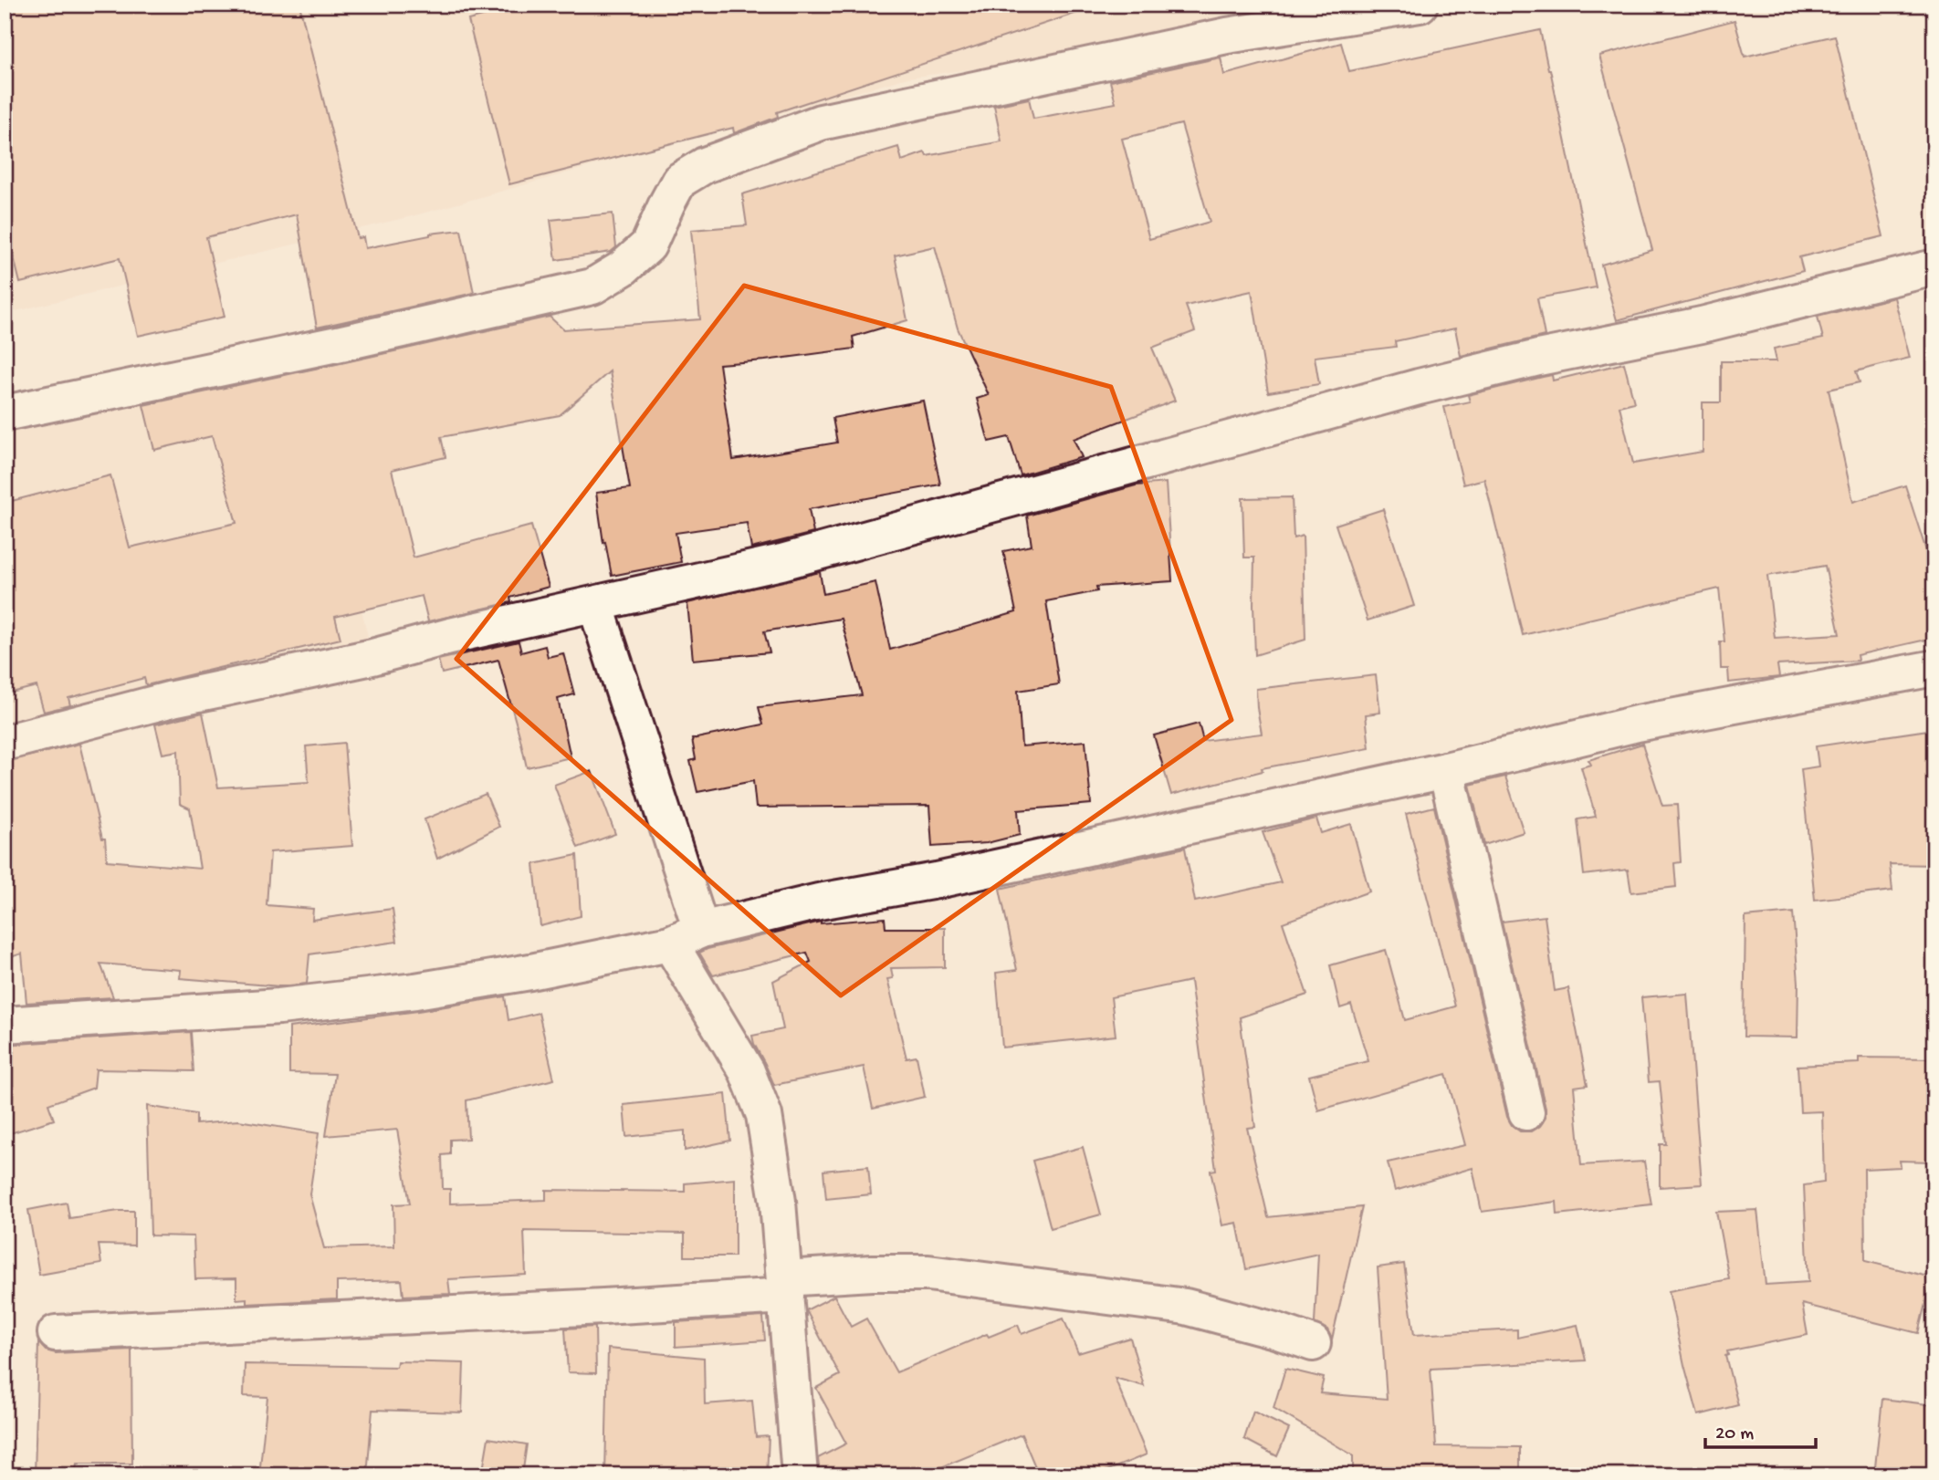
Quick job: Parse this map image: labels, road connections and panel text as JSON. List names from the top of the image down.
{
  "scale_bar": "20 m"
}
